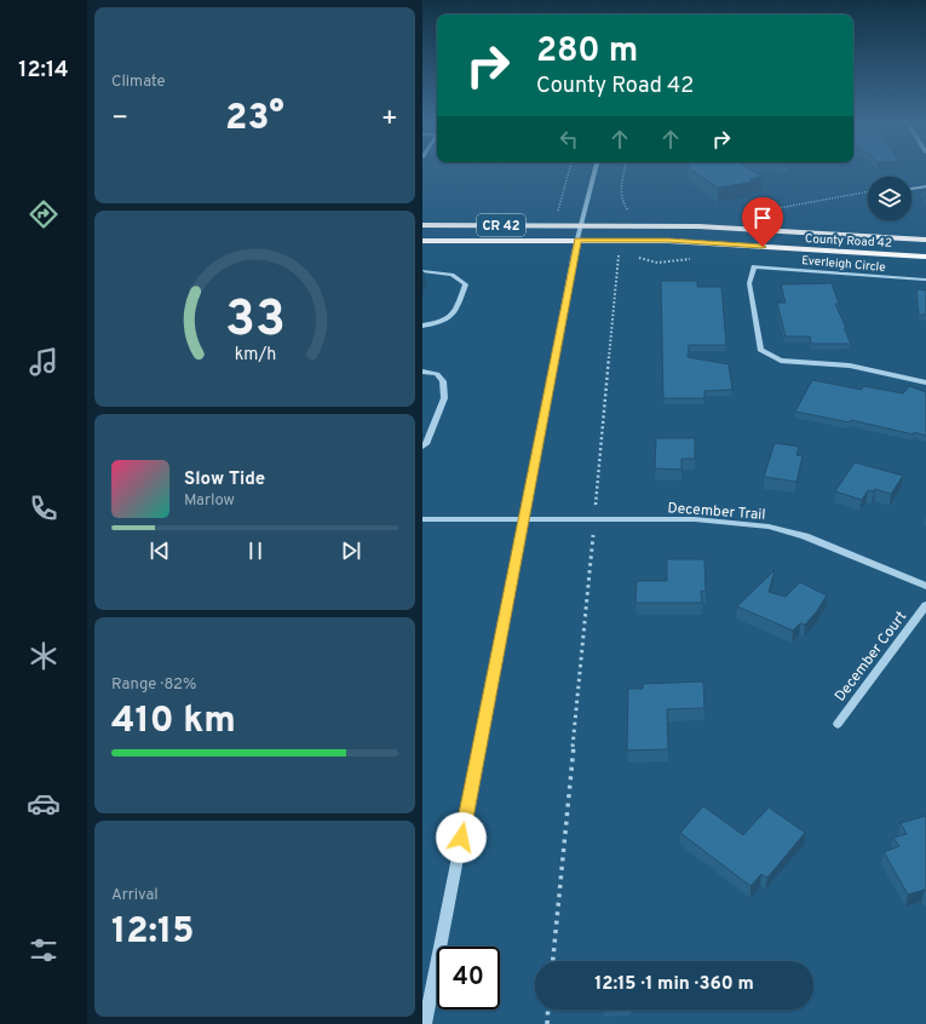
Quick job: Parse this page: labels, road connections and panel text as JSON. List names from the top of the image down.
{
  "streets": {
    "highway": ["CR 42", "County Road 42"],
    "street": ["Everleigh Circle", "December Trail", "December Court"]
  },
  "page": {
    "tabs": "12:14",
    "tile": [
      "Climate",
      ["Range · 82%", "410 km"],
      ["Arrival", "12:15"]
    ],
    "turn": ["280 m", "County Road 42"],
    "heat": ["−", "23°", "+"],
    "song": ["Slow Tide", "Marlow"],
    "limit": "40",
    "trip": "12:15 · 1 min · 360 m",
    "gauge": ["33", "km/h"]
  }
}
